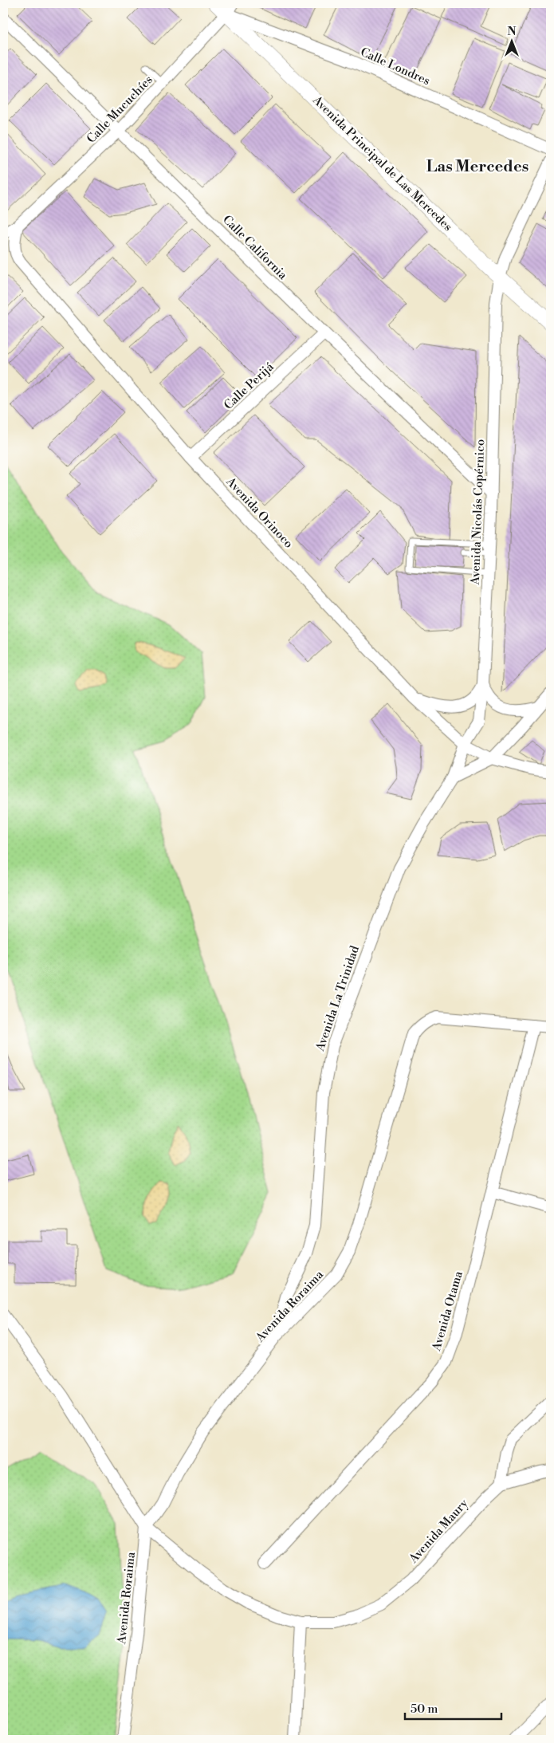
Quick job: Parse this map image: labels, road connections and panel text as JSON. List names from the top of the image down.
{
  "streets": {
    "street": [
      "Calle Londres",
      "Calle Mucuchíes",
      "Avenida Principal de Las Mercedes",
      "Calle California",
      "Calle Perijá",
      "Avenida Nicolás Copérnico",
      "Avenida Orinoco",
      "Avenida La Trinidad",
      "Avenida Roraima",
      "Avenida Otama",
      "Avenida Maury"
    ]
  },
  "crossings": [
    ["Calle Londres", "Calle Mucuchíes"],
    ["Calle Londres", "Avenida Principal de Las Mercedes"],
    ["Calle Mucuchíes", "Avenida Principal de Las Mercedes"],
    ["Calle Mucuchíes", "Calle California"],
    ["Calle Mucuchíes", "Avenida Orinoco"],
    ["Avenida Principal de Las Mercedes", "Avenida Nicolás Copérnico"],
    ["Calle California", "Calle Perijá"],
    ["Calle California", "Avenida Nicolás Copérnico"],
    ["Calle Perijá", "Avenida Orinoco"],
    ["Avenida Nicolás Copérnico", "Avenida Orinoco"],
    ["Avenida Nicolás Copérnico", "Avenida La Trinidad"],
    ["Avenida Orinoco", "Avenida La Trinidad"],
    ["Avenida La Trinidad", "Avenida Roraima"],
    ["Avenida Roraima", "Avenida Otama"],
    ["Avenida Roraima", "Avenida Maury"]
  ],
  "districts": ["Las Mercedes"],
  "scale_bar": "50 m",
  "north": "top"
}
